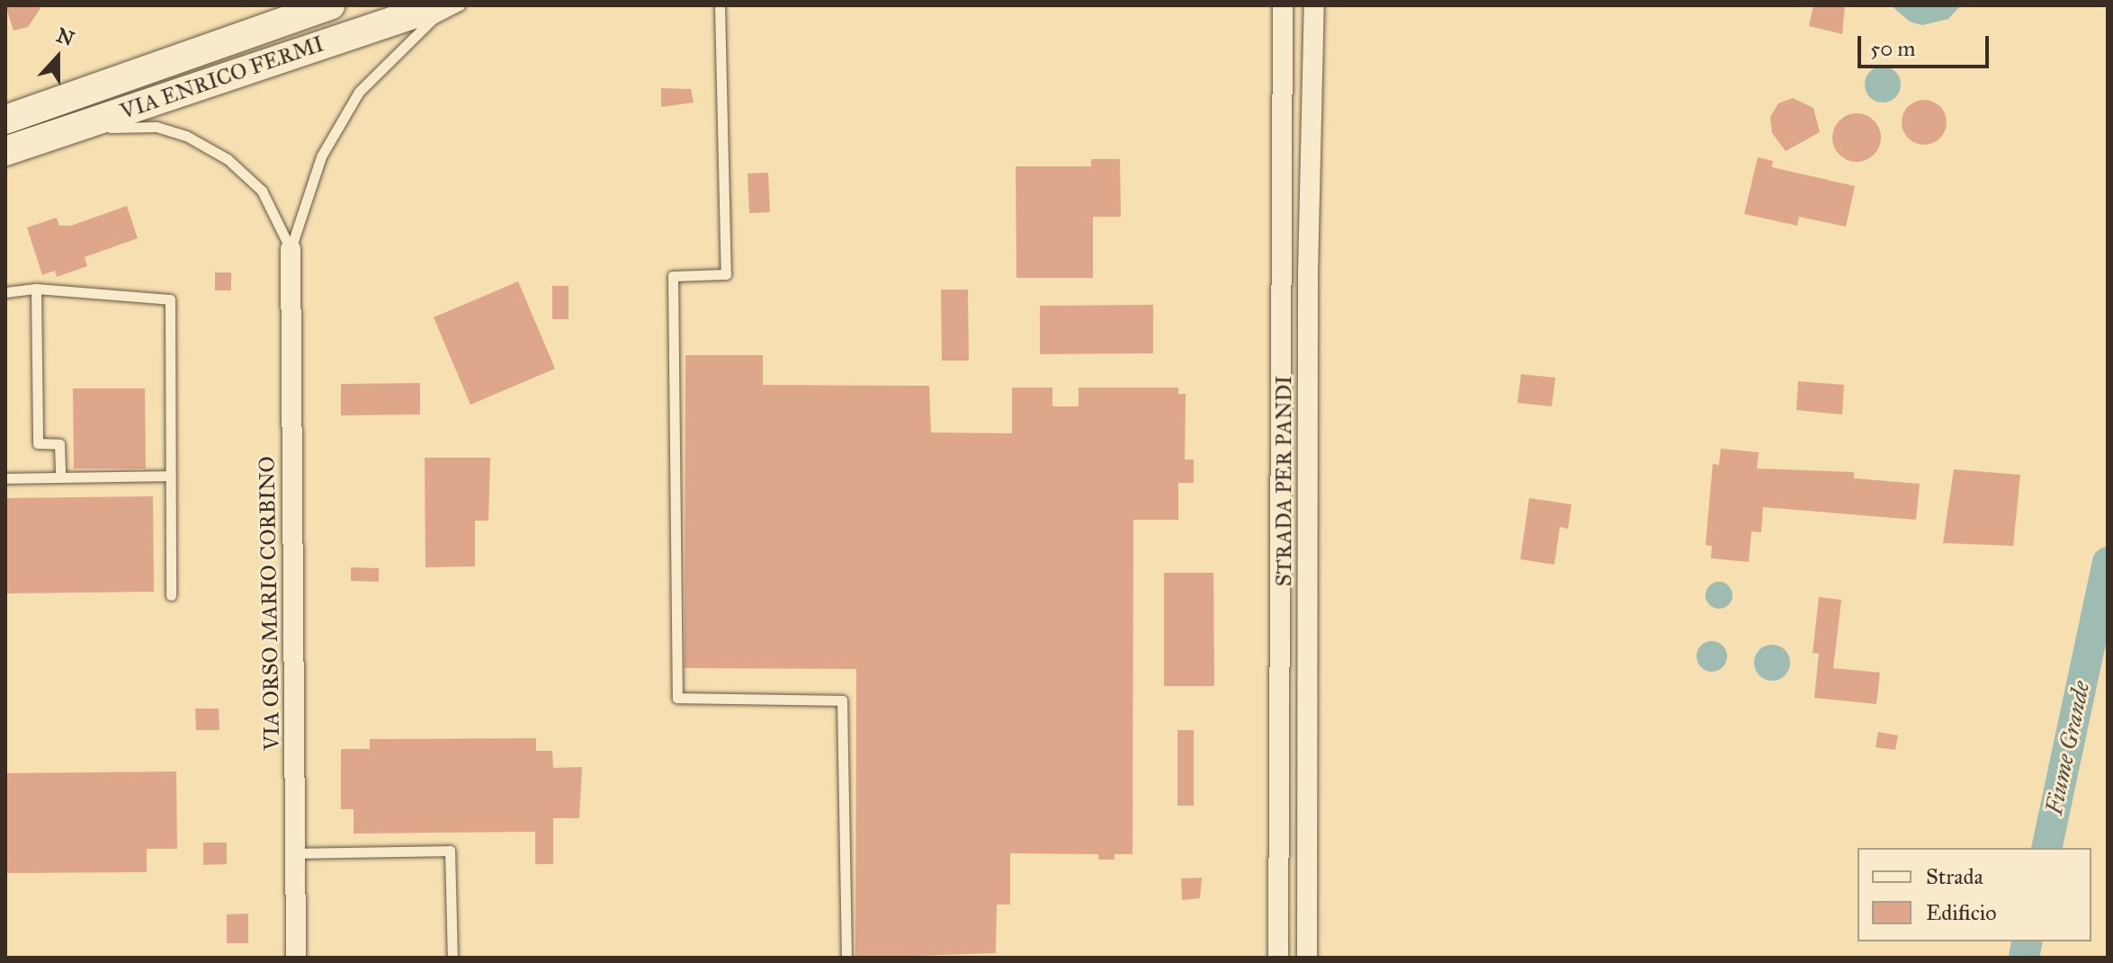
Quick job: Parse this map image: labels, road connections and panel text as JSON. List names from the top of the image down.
{
  "streets": {
    "street": ["VIA ENRICO FERMI", "STRADA PER PANDI", "VIA ORSO MARIO CORBINO"]
  },
  "water": ["Fiume Grande"],
  "legend": ["Strada", "Edificio"],
  "scale_bar": "50 m",
  "north": "top"
}
